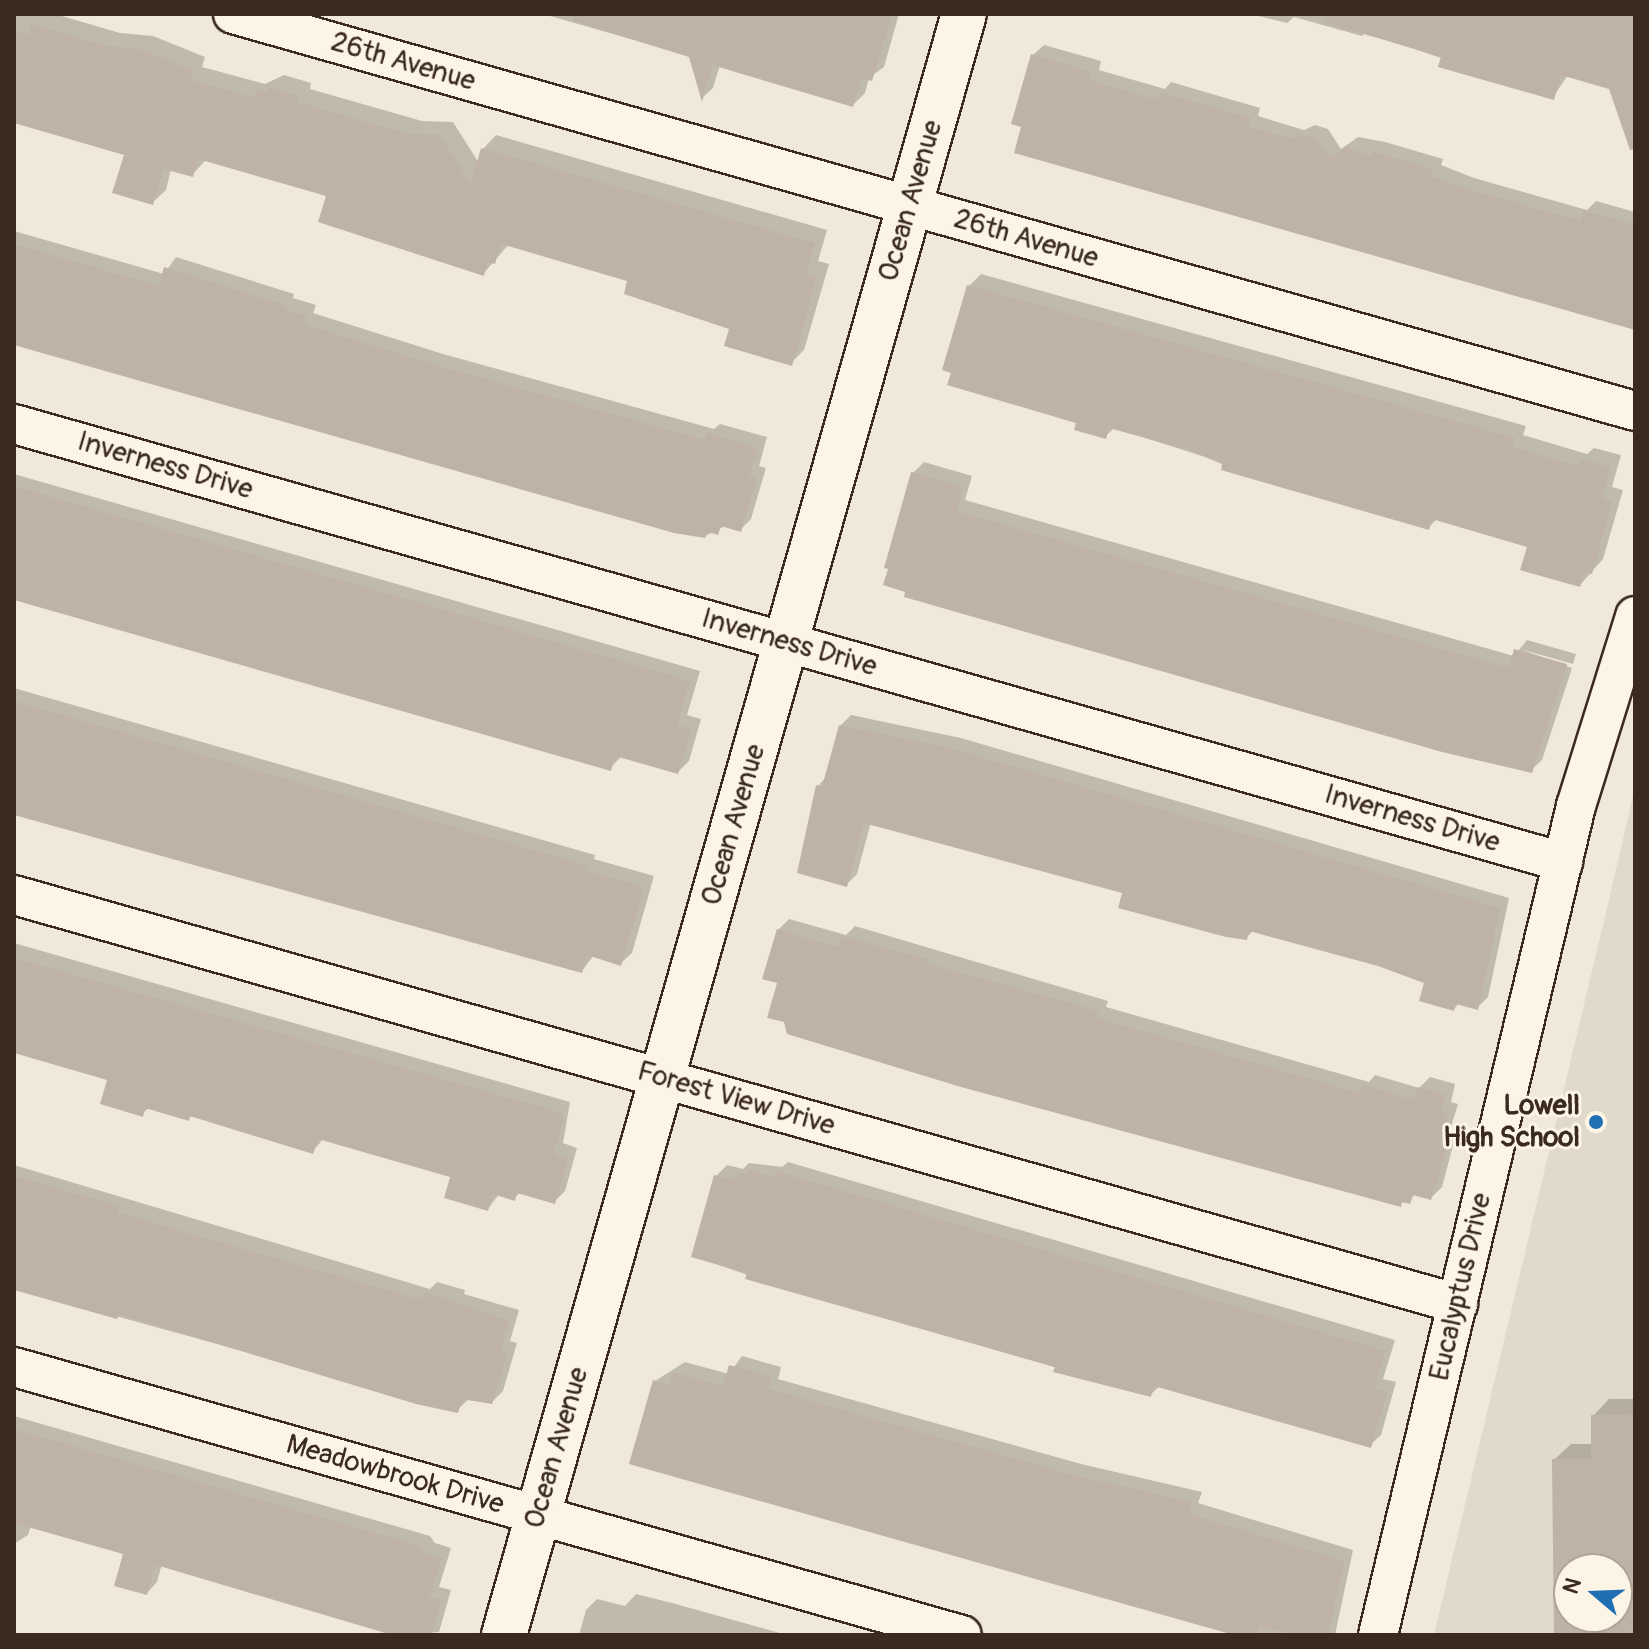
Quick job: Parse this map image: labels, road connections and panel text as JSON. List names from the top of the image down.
{
  "streets": {
    "street": [
      "26th Avenue",
      "Ocean Avenue",
      "Inverness Drive",
      "Forest View Drive",
      "Eucalyptus Drive",
      "Meadowbrook Drive"
    ]
  },
  "crossings": [
    ["26th Avenue", "Ocean Avenue"],
    ["Ocean Avenue", "Inverness Drive"],
    ["Ocean Avenue", "Forest View Drive"],
    ["Ocean Avenue", "Meadowbrook Drive"],
    ["Inverness Drive", "Eucalyptus Drive"],
    ["Forest View Drive", "Eucalyptus Drive"]
  ],
  "places": ["Lowell High School"],
  "north": "left"
}
